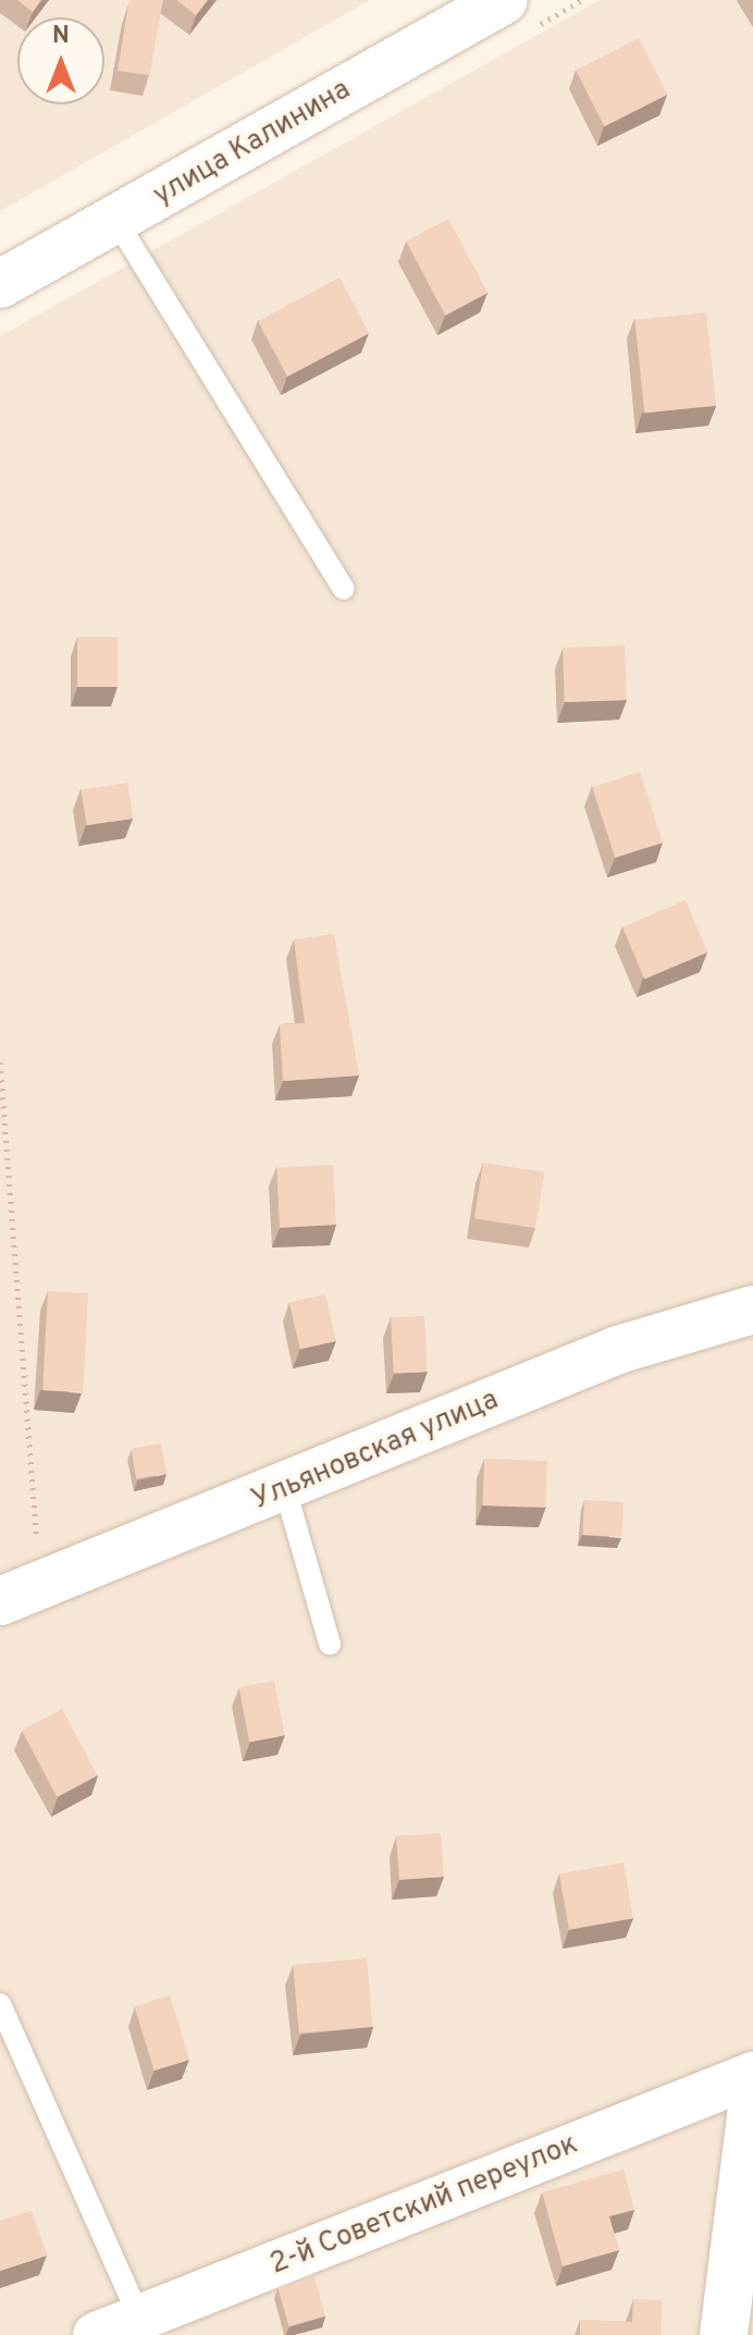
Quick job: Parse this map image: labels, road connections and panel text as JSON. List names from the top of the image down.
{
  "streets": {
    "street": ["улица Калинина", "Ульяновская улица", "2-й Советский переулок"]
  },
  "north": "top"
}
